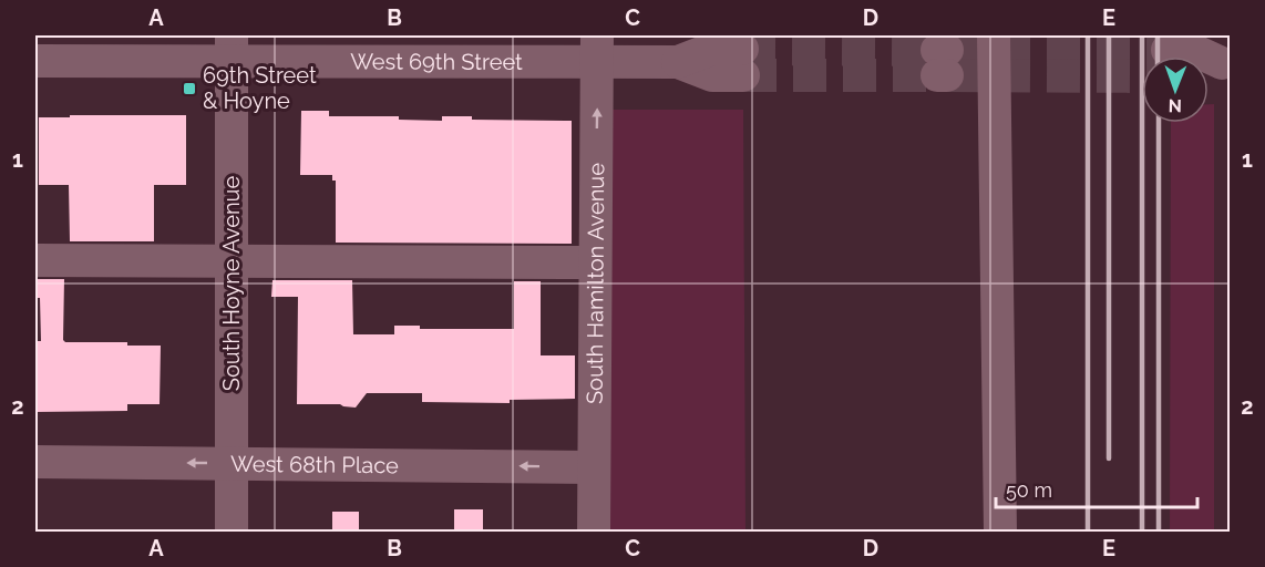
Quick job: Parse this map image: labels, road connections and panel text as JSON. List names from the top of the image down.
{
  "streets": {
    "street": [
      "West 69th Street",
      "South Hoyne Avenue",
      "South Hamilton Avenue",
      "West 68th Place"
    ]
  },
  "crossings": [
    ["West 69th Street", "South Hoyne Avenue"],
    ["West 69th Street", "South Hamilton Avenue"],
    ["South Hoyne Avenue", "West 68th Place"],
    ["South Hamilton Avenue", "West 68th Place"]
  ],
  "one_way": ["South Hamilton Avenue"],
  "places": {
    "transit": ["69th Street & Hoyne"]
  },
  "scale_bar": "50 m",
  "north": "bottom",
  "grid": {
    "columns": [
      "A",
      "B",
      "C",
      "D",
      "E"
    ],
    "rows": ["1", "2"]
  }
}
